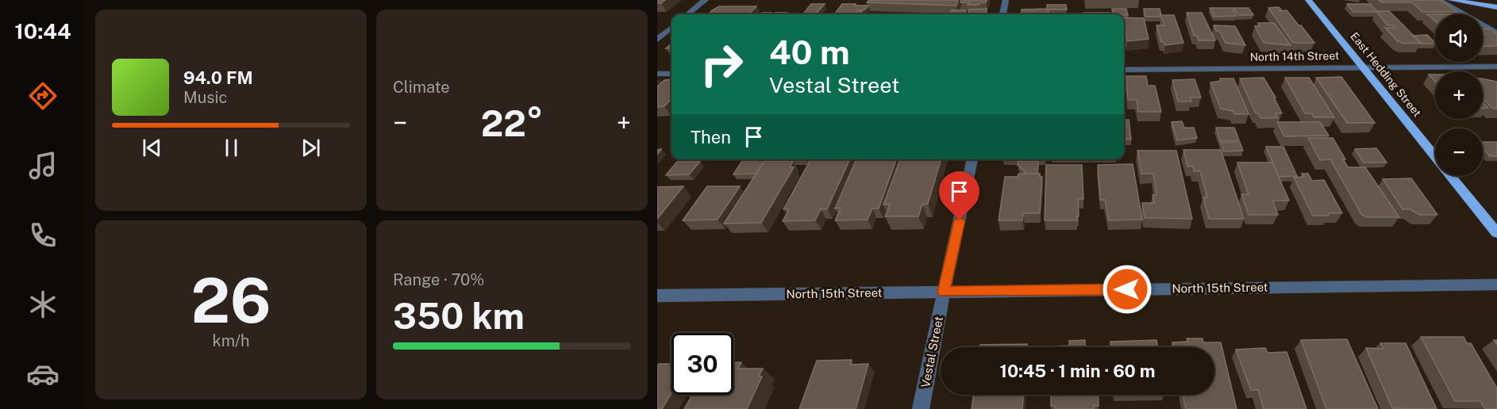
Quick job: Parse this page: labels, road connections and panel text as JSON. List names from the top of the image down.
{
  "streets": {
    "main road": ["East Hedding Street"],
    "street": ["North 14th Street", "North 15th Street", "Vestal Street"]
  },
  "crossings": [
    ["North 14th Street", "East Hedding Street"],
    ["North 15th Street", "Vestal Street"]
  ],
  "page": {
    "tabs": "10:44",
    "tile": [
      "Climate",
      ["26", "km/h"],
      ["Range · 70%", "350 km"]
    ],
    "map_buttons": ["+", "−"],
    "turn": ["40 m", "Vestal Street"],
    "song": ["94.0 FM", "Music"],
    "heat": ["−", "22°", "+"],
    "then": "Then",
    "limit": "30",
    "trip": "10:45 · 1 min · 60 m"
  }
}
